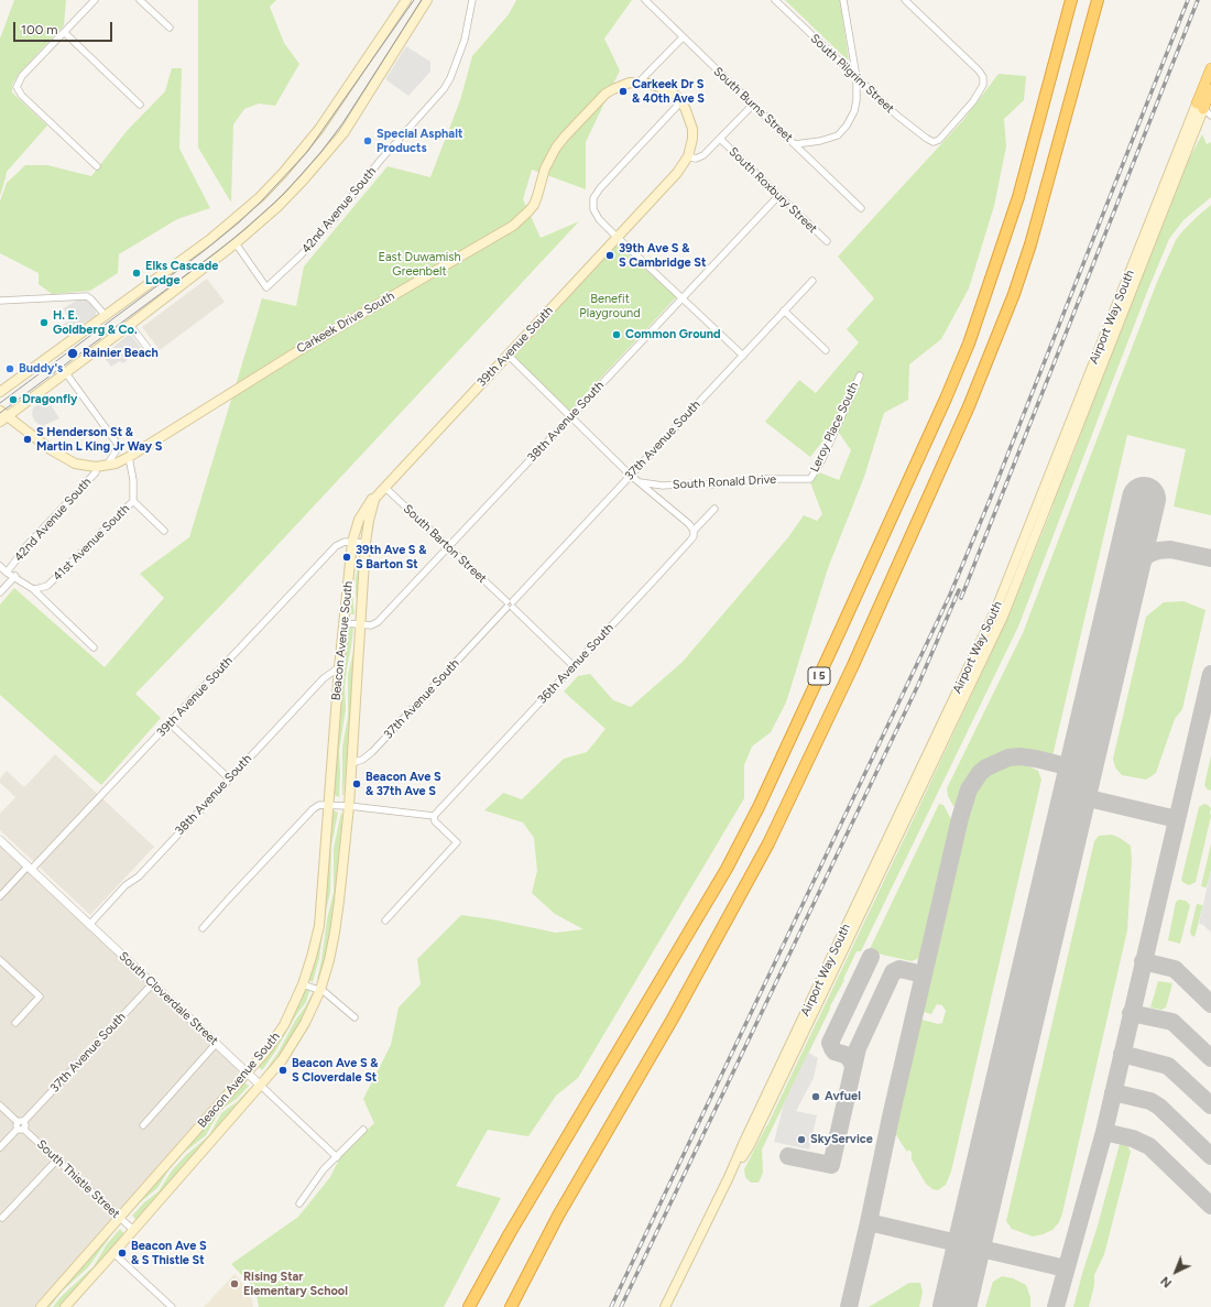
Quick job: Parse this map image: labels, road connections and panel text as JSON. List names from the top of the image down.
{
  "streets": {
    "highway": ["I 5"],
    "main road": [
      "Airport Way South",
      "Carkeek Drive South",
      "39th Avenue South",
      "Beacon Avenue South"
    ],
    "street": [
      "South Pilgrim Street",
      "South Burns Street",
      "South Roxbury Street",
      "42nd Avenue South",
      "38th Avenue South",
      "Leroy Place South",
      "37th Avenue South",
      "South Ronald Drive",
      "41st Avenue South",
      "South Barton Street",
      "36th Avenue South",
      "South Cloverdale Street",
      "South Thistle Street"
    ]
  },
  "crossings": [
    ["South Roxbury Street", "38th Avenue South"],
    ["42nd Avenue South", "Carkeek Drive South"],
    ["Carkeek Drive South", "39th Avenue South"],
    ["Carkeek Drive South", "41st Avenue South"],
    ["39th Avenue South", "South Barton Street"],
    ["39th Avenue South", "Beacon Avenue South"],
    ["39th Avenue South", "South Cloverdale Street"],
    ["38th Avenue South", "South Barton Street"],
    ["38th Avenue South", "Beacon Avenue South"],
    ["38th Avenue South", "South Cloverdale Street"],
    ["Leroy Place South", "South Ronald Drive"],
    ["37th Avenue South", "South Barton Street"],
    ["37th Avenue South", "Beacon Avenue South"],
    ["37th Avenue South", "South Cloverdale Street"],
    ["37th Avenue South", "South Thistle Street"],
    ["South Barton Street", "36th Avenue South"],
    ["Beacon Avenue South", "South Cloverdale Street"],
    ["Beacon Avenue South", "South Thistle Street"]
  ],
  "parks": ["East Duwamish Greenbelt", "Benefit Playground"],
  "places": [
    "Carkeek Dr S & 40th Ave S",
    "Special Asphalt Products",
    "39th Ave S & S Cambridge St",
    "Elks Cascade Lodge",
    "H. E. Goldberg & Co.",
    "Common Ground",
    "Rainier Beach",
    "Buddy's",
    "Dragonfly",
    "S Henderson St & Martin L King Jr Way S",
    "39th Ave S & S Barton St",
    "Beacon Ave S & 37th Ave S",
    "Beacon Ave S & S Cloverdale St",
    "Avfuel",
    "SkyService",
    "Beacon Ave S & S Thistle St",
    "Rising Star Elementary School"
  ],
  "scale_bar": "100 m",
  "north": "bottom left"
}
